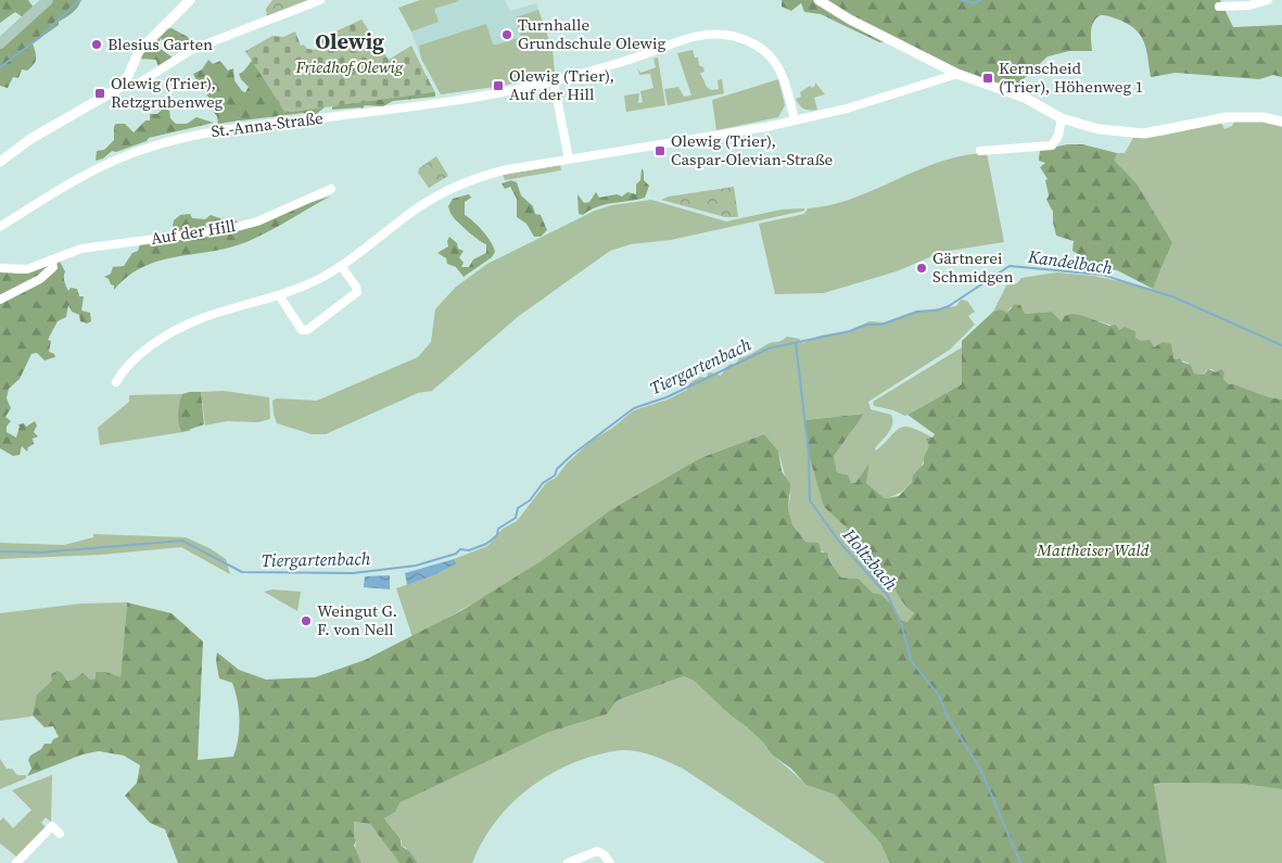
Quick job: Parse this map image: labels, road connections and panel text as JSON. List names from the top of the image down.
{
  "streets": {
    "street": ["St.-Anna-Straße", "Auf der Hill"]
  },
  "districts": ["Olewig"],
  "water": ["Kandelbach", "Tiergartenbach", "Holtzbach"],
  "parks": ["Friedhof Olewig", "Mattheiser Wald"],
  "places": {
    "other": [
      "Turnhalle Grundschule Olewig",
      "Blesius Garten",
      "Gärtnerei Schmidgen",
      "Weingut G. F. von Nell"
    ],
    "transit": [
      "Kernscheid (Trier), Höhenweg 1",
      "Olewig (Trier), Auf der Hill",
      "Olewig (Trier), Retzgrubenweg",
      "Olewig (Trier), Caspar-Olevian-Straße"
    ]
  }
}
